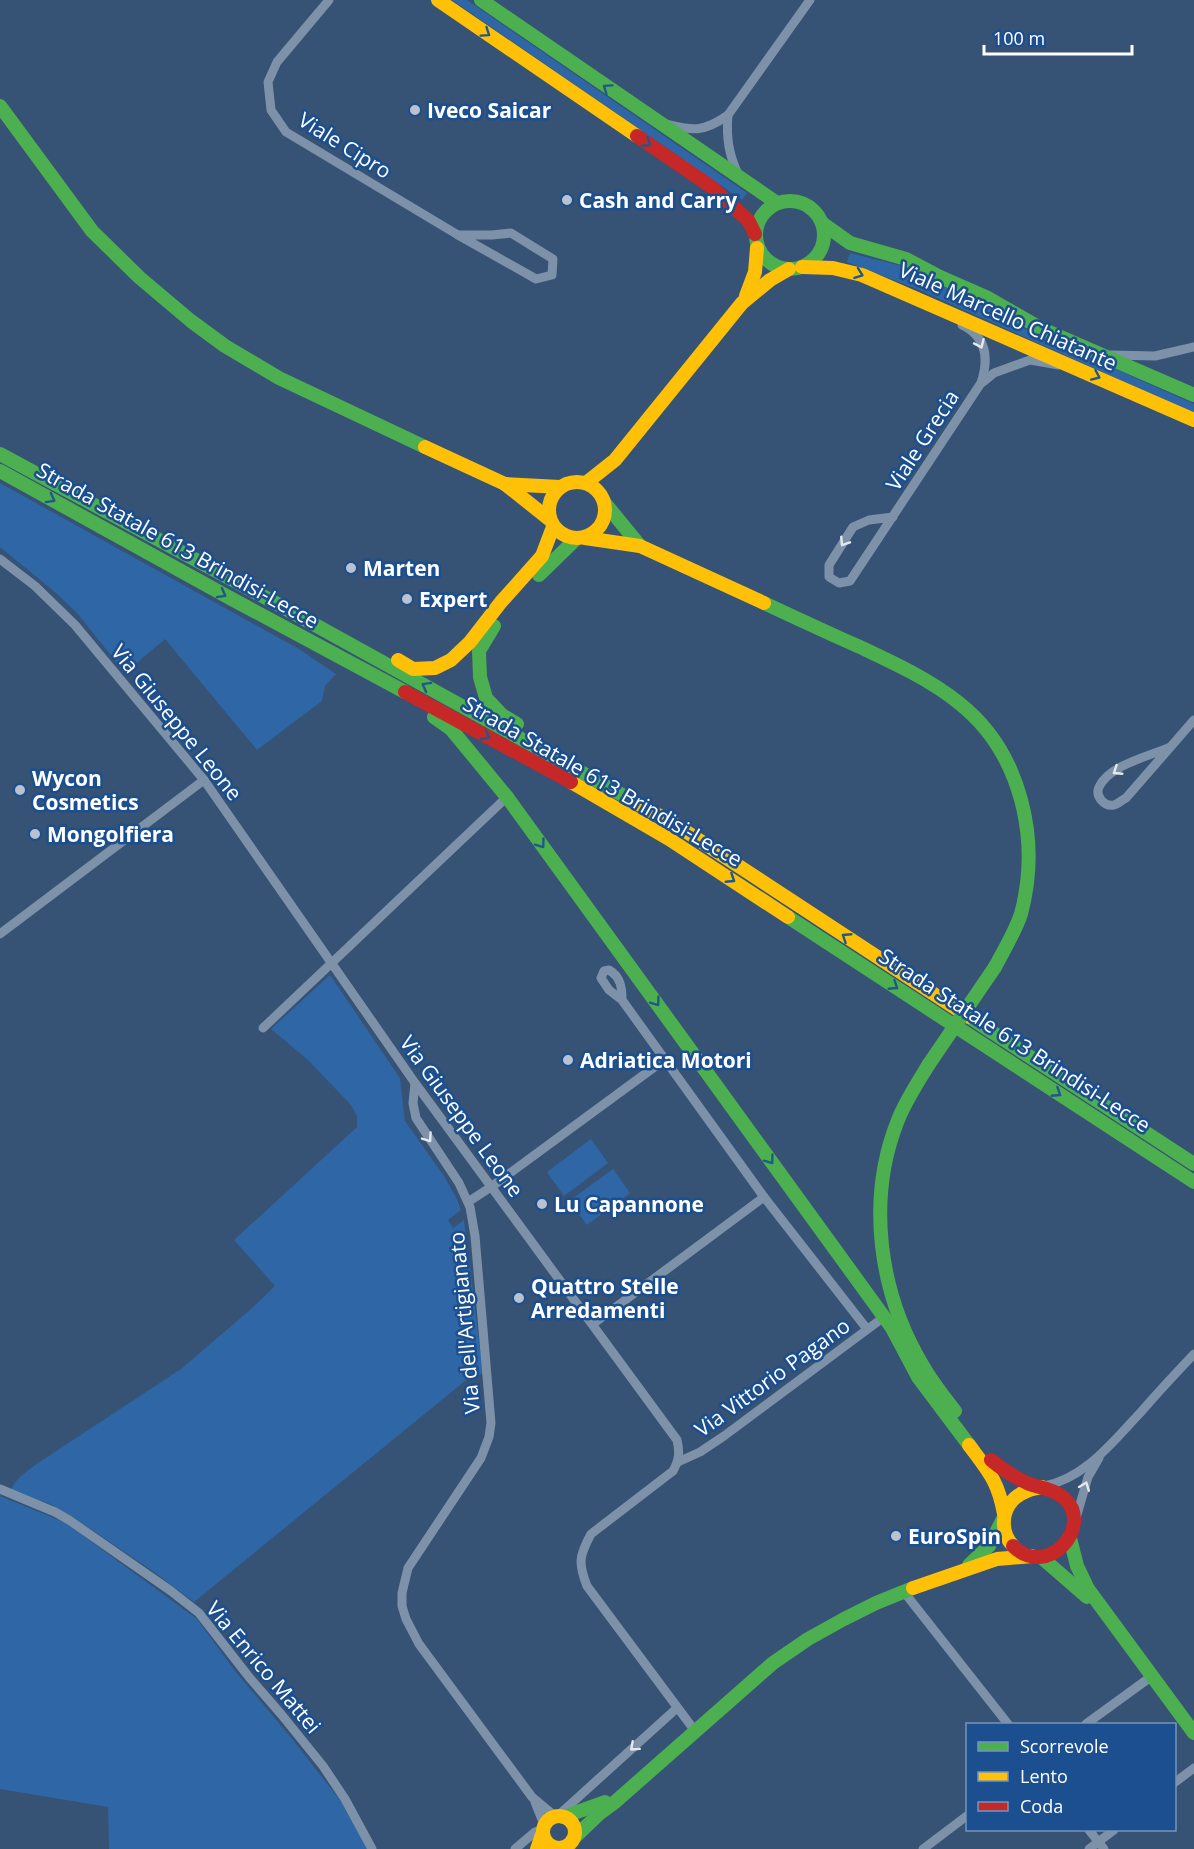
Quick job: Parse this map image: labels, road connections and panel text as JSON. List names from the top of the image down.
{
  "streets": {
    "main road": ["Viale Marcello Chiatante", "Strada Statale 613 Brindisi-Lecce"],
    "street": [
      "Viale Cipro",
      "Viale Grecia",
      "Via Giuseppe Leone",
      "Via dell'Artigianato",
      "Via Vittorio Pagano",
      "Via Enrico Mattei"
    ]
  },
  "crossings": [
    ["Viale Marcello Chiatante", "Viale Grecia"],
    ["Via Giuseppe Leone", "Via dell'Artigianato"],
    ["Via Giuseppe Leone", "Via Vittorio Pagano"]
  ],
  "places": [
    "Iveco Saicar",
    "Cash and Carry",
    "Marten",
    "Expert",
    "Wycon Cosmetics",
    "Mongolfiera",
    "Adriatica Motori",
    "Lu Capannone",
    "Quattro Stelle Arredamenti",
    "EuroSpin"
  ],
  "legend": ["Scorrevole", "Lento", "Coda"],
  "scale_bar": "100 m"
}
